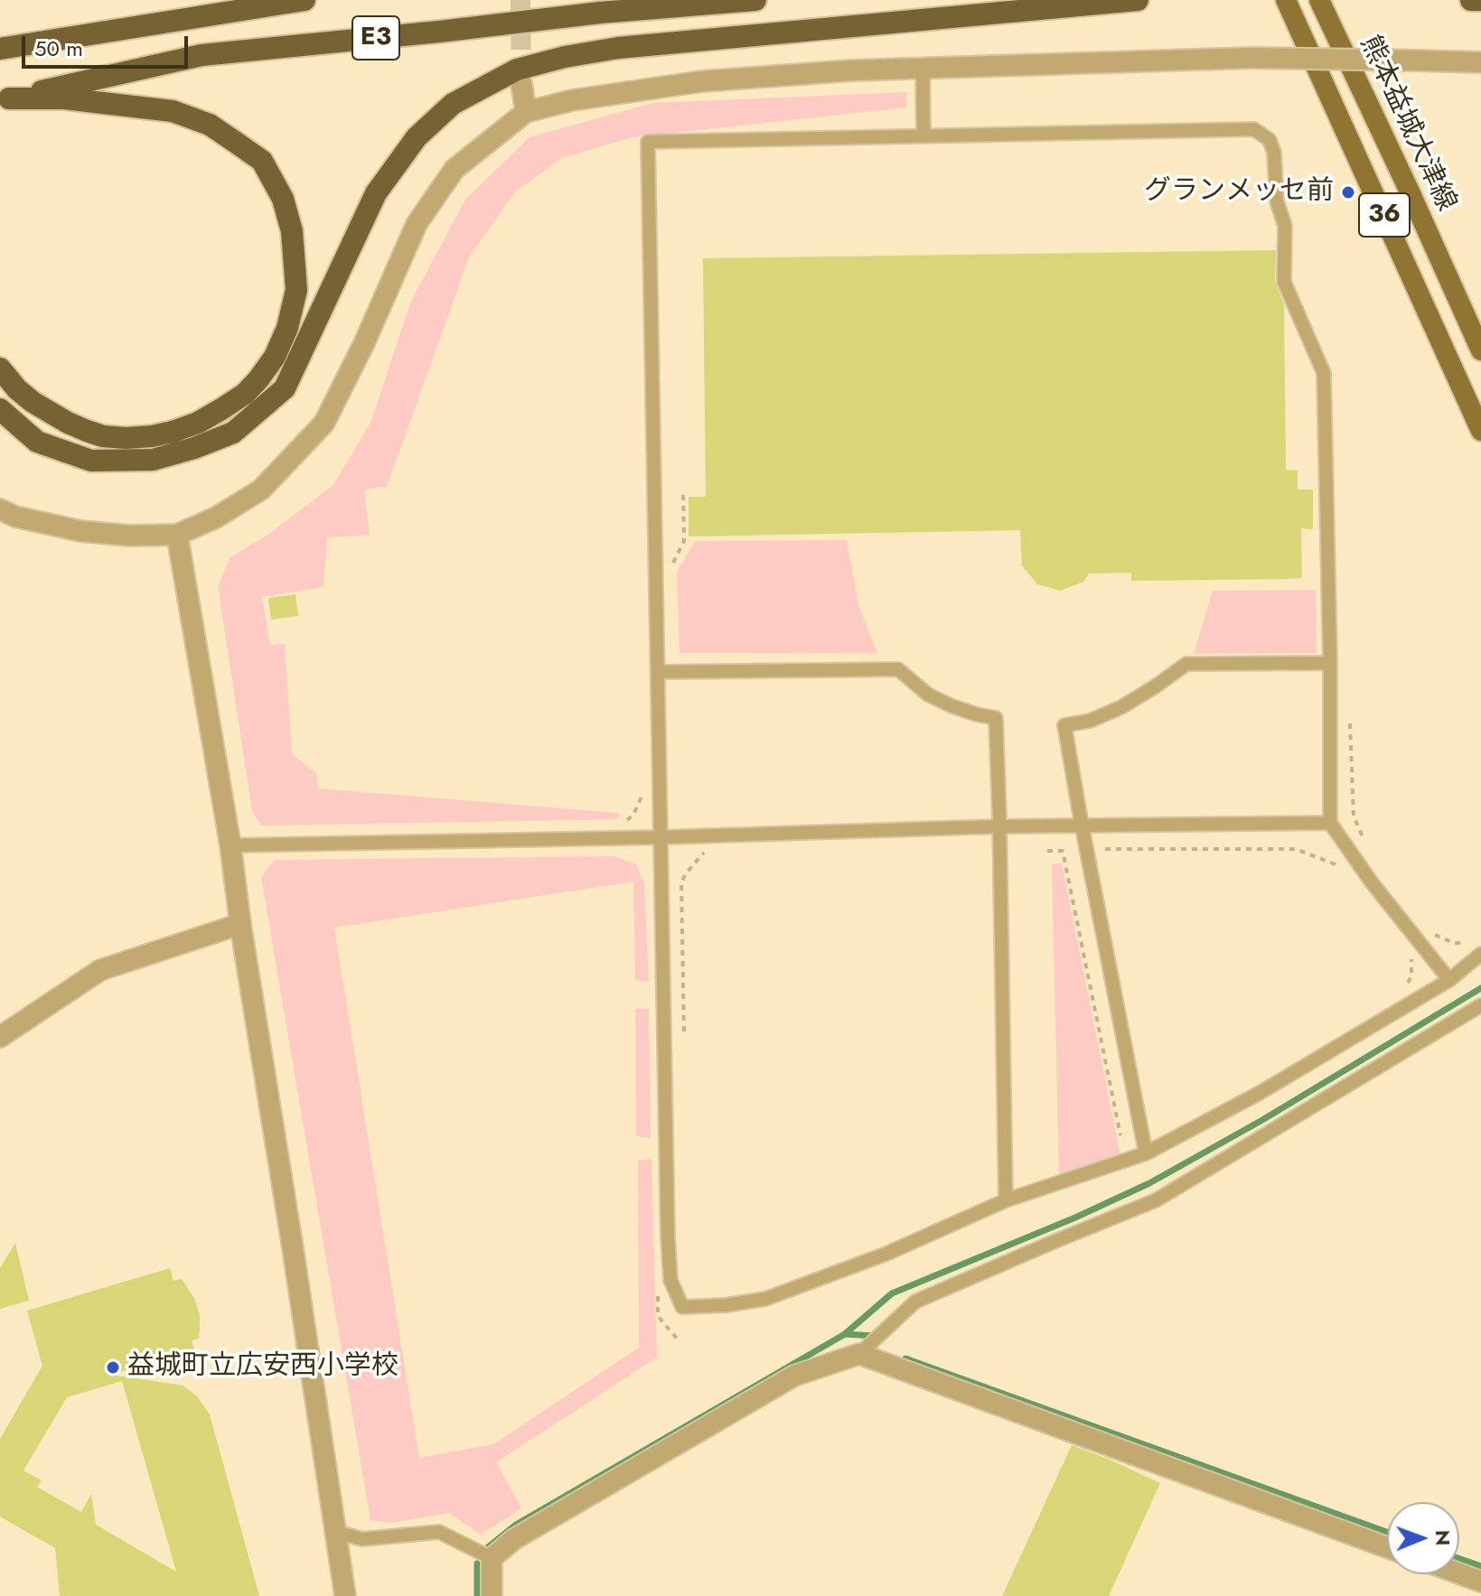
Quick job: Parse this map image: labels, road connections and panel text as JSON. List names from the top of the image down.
{
  "streets": {
    "highway": ["E3"],
    "main road": ["熊本益城大津線", "36"]
  },
  "places": ["グランメッセ前", "益城町立広安西小学校"],
  "scale_bar": "50 m",
  "north": "right"
}
